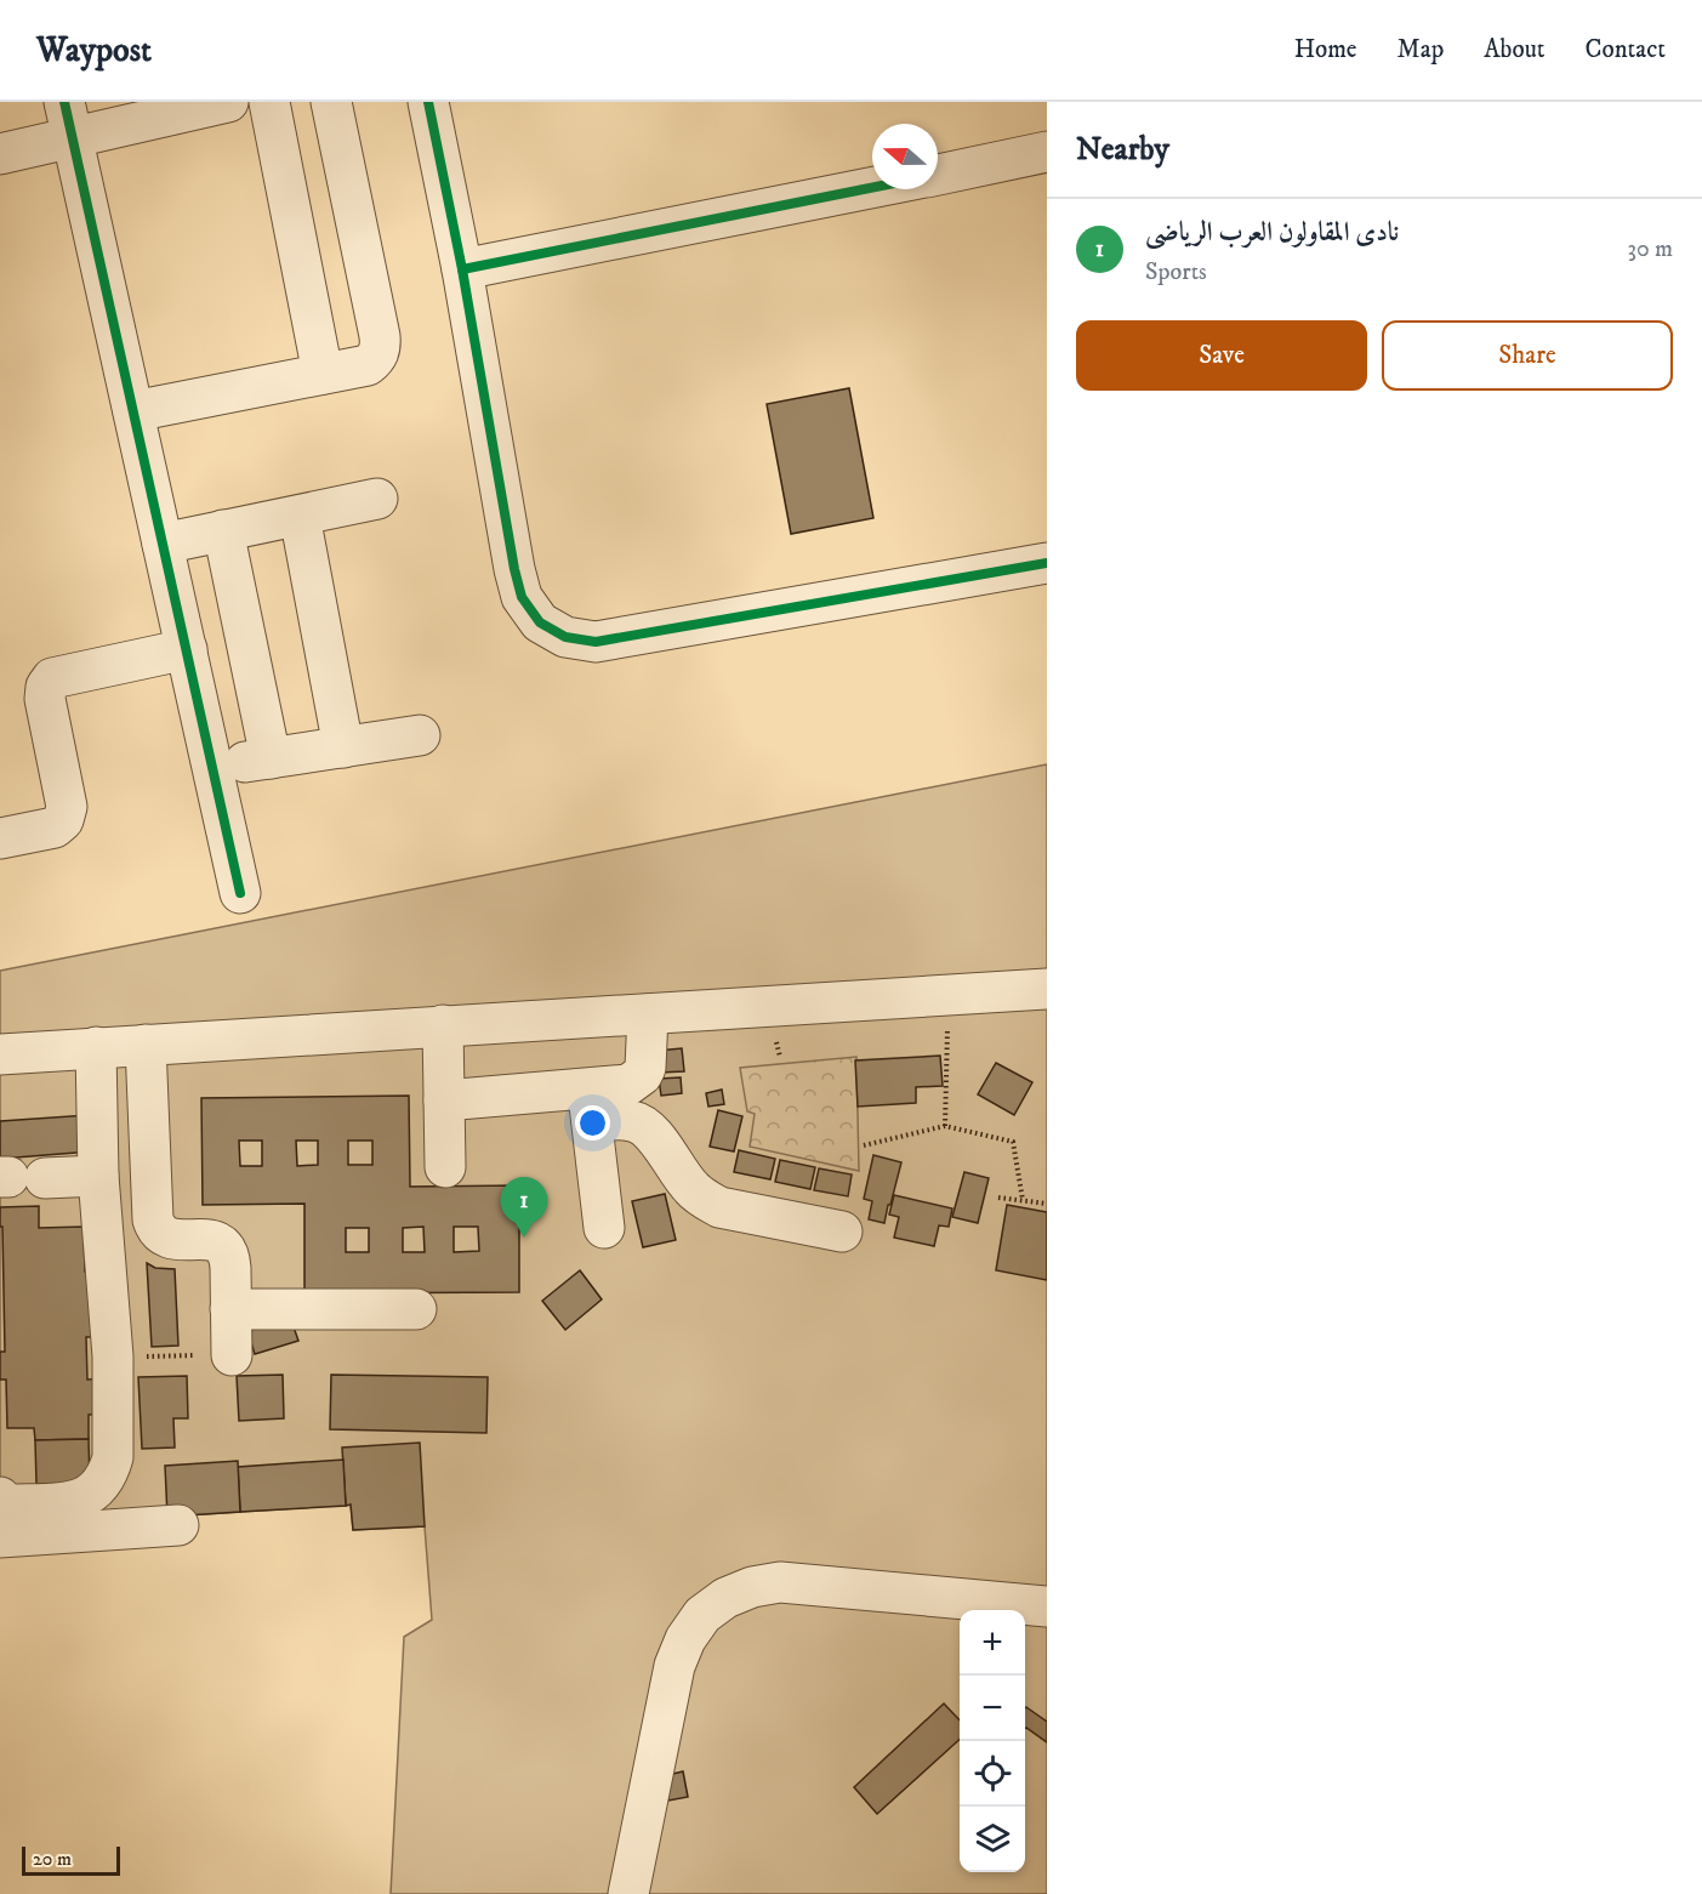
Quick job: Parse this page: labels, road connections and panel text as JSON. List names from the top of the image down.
{
  "scale_bar": "20 m",
  "north": "left",
  "page": {
    "header": "Waypost",
    "nav": [
      "Home",
      "Map",
      "About",
      "Contact"
    ],
    "heading": "Nearby",
    "list": [
      {
        "mark": "1",
        "name": "نادى المقاولون العرب الرياضى",
        "note": "Sports",
        "value": "30 m"
      }
    ],
    "buttons": ["Save", "Share"],
    "pins": "1",
    "map_buttons": ["+", "−"],
    "scale": "20 m"
  }
}
